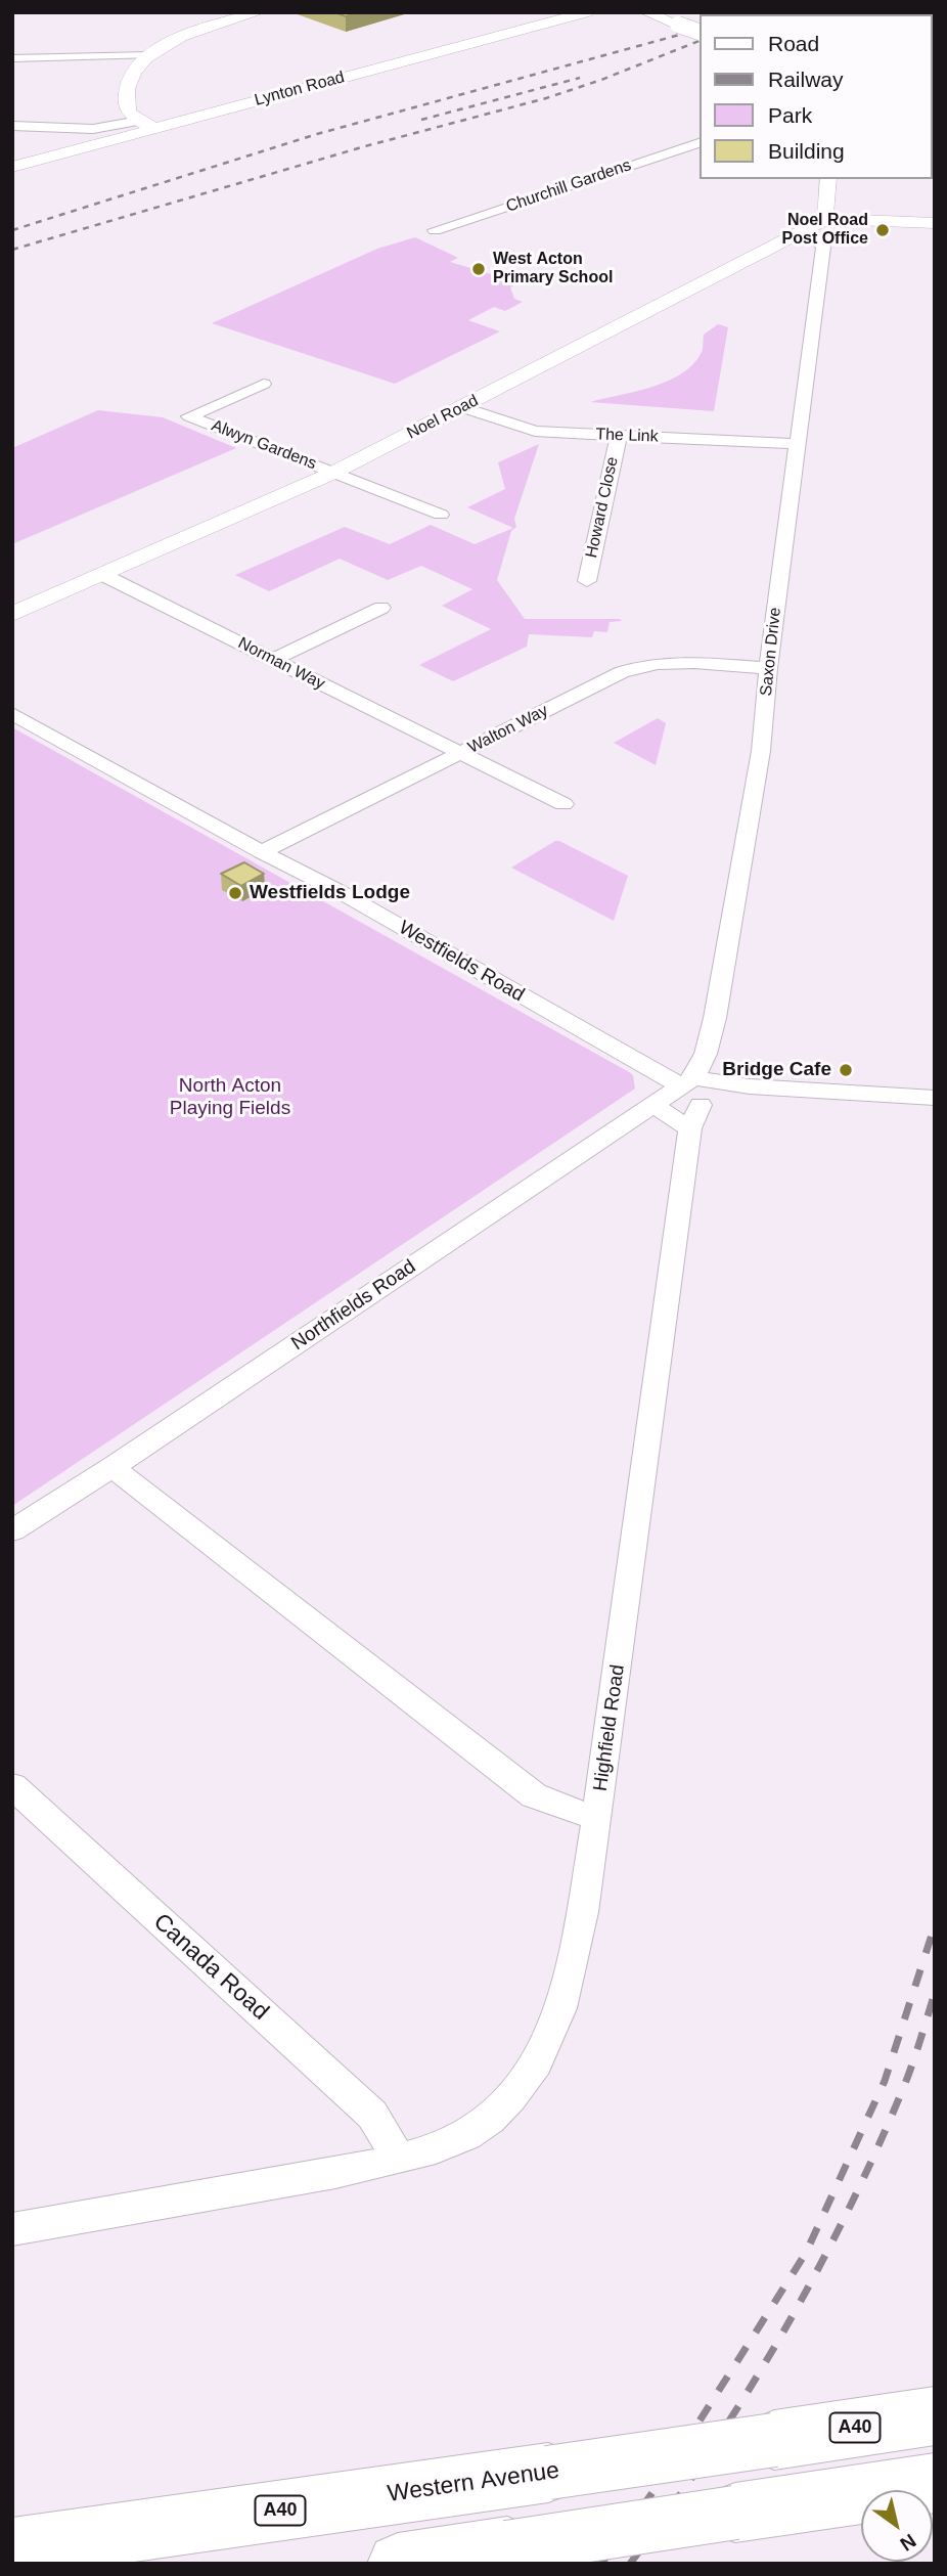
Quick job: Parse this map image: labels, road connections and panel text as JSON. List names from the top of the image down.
{
  "streets": {
    "highway": ["A40", "Western Avenue"],
    "street": [
      "Lynton Road",
      "Churchill Gardens",
      "Noel Road",
      "The Link",
      "Alwyn Gardens",
      "Howard Close",
      "Saxon Drive",
      "Norman Way",
      "Walton Way",
      "Westfields Road",
      "Northfields Road",
      "Highfield Road",
      "Canada Road"
    ]
  },
  "crossings": [
    ["Noel Road", "The Link"],
    ["Noel Road", "Alwyn Gardens"],
    ["Noel Road", "Saxon Drive"],
    ["Noel Road", "Norman Way"],
    ["The Link", "Howard Close"],
    ["The Link", "Saxon Drive"],
    ["Saxon Drive", "Walton Way"],
    ["Saxon Drive", "Westfields Road"],
    ["Saxon Drive", "Northfields Road"],
    ["Saxon Drive", "Highfield Road"],
    ["Norman Way", "Walton Way"],
    ["Walton Way", "Westfields Road"],
    ["Westfields Road", "Northfields Road"],
    ["Westfields Road", "Highfield Road"],
    ["Northfields Road", "Highfield Road"]
  ],
  "parks": ["North Acton Playing Fields"],
  "places": [
    "Noel Road Post Office",
    "West Acton Primary School",
    "Westfields Lodge",
    "Bridge Cafe"
  ],
  "legend": [
    "Road",
    "Railway",
    "Park",
    "Building"
  ],
  "north": "bottom right"
}
